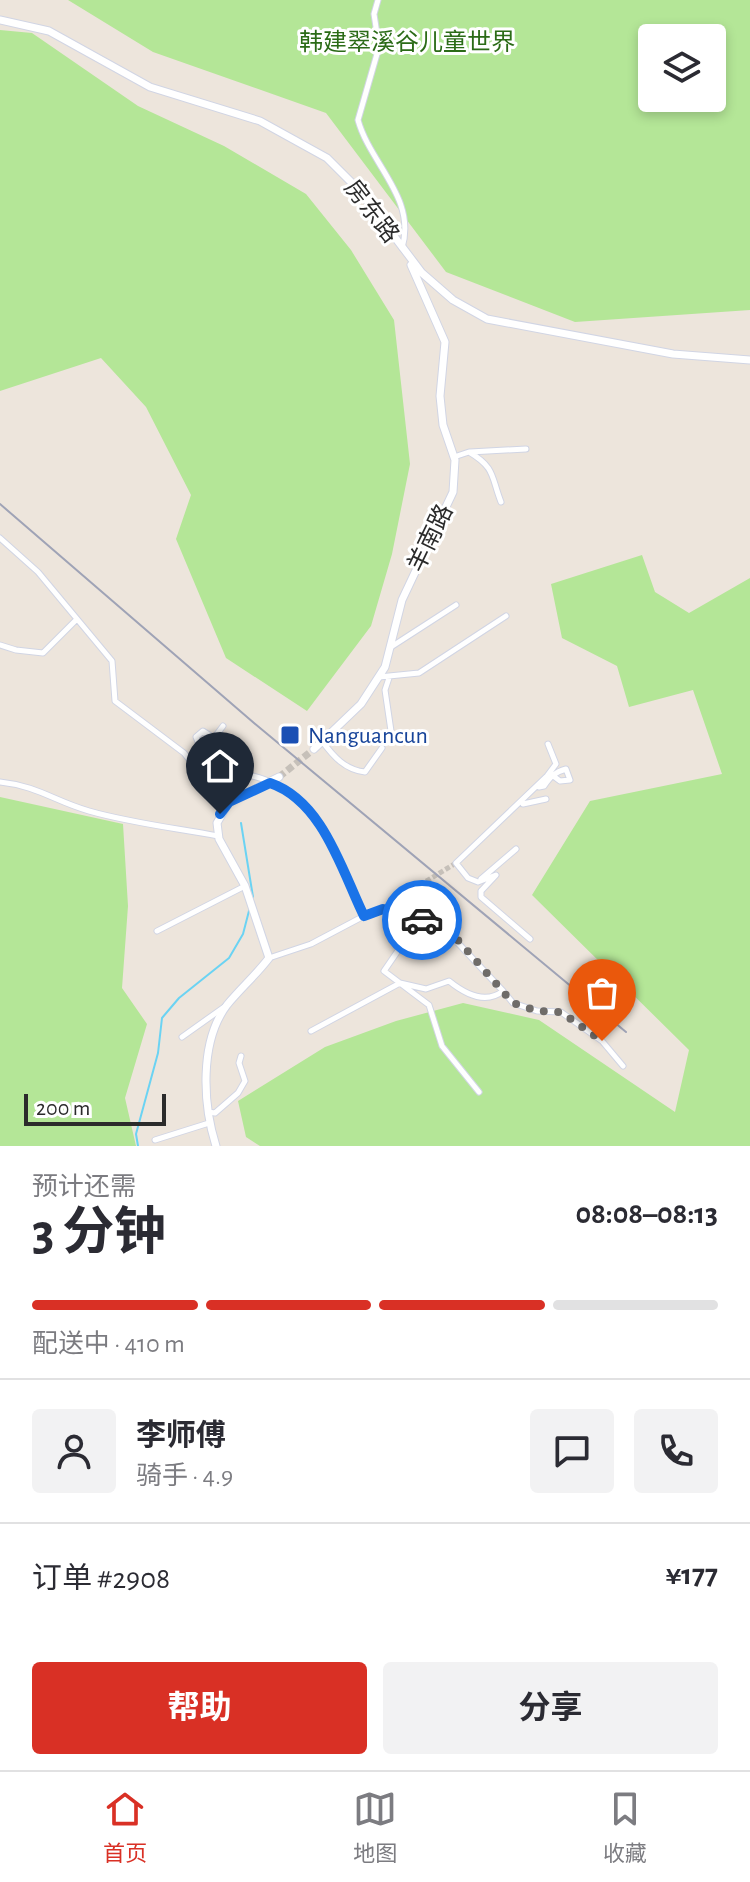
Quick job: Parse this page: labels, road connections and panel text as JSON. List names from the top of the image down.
{
  "streets": {
    "street": ["房东路", "羊南路"]
  },
  "crossings": [
    ["房东路", "羊南路"]
  ],
  "parks": ["韩建翠溪谷儿童世界"],
  "places": {
    "transit": ["Nanguancun"]
  },
  "scale_bar": "200 m",
  "page": {
    "scale": "200 m",
    "heading": ["3 分钟", "预计还需", "08:08–08:13"],
    "panel": [
      "李师傅",
      "骑手 · 4.9",
      "订单 #2908",
      "¥177"
    ],
    "bar": "配送中 · 410 m",
    "buttons": ["帮助", "分享"],
    "tabs": ["首页", "地图", "收藏"]
  }
}
